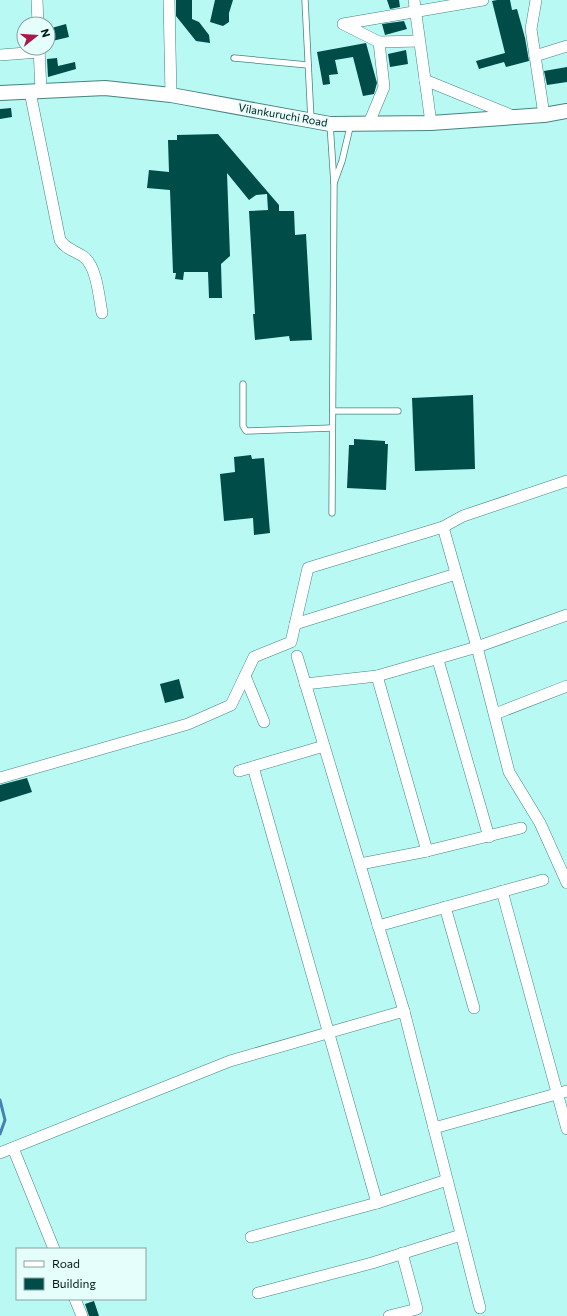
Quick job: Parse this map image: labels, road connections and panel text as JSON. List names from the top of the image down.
{
  "streets": {
    "street": ["Vilankuruchi Road"]
  },
  "legend": ["Road", "Building"],
  "north": "right"
}
